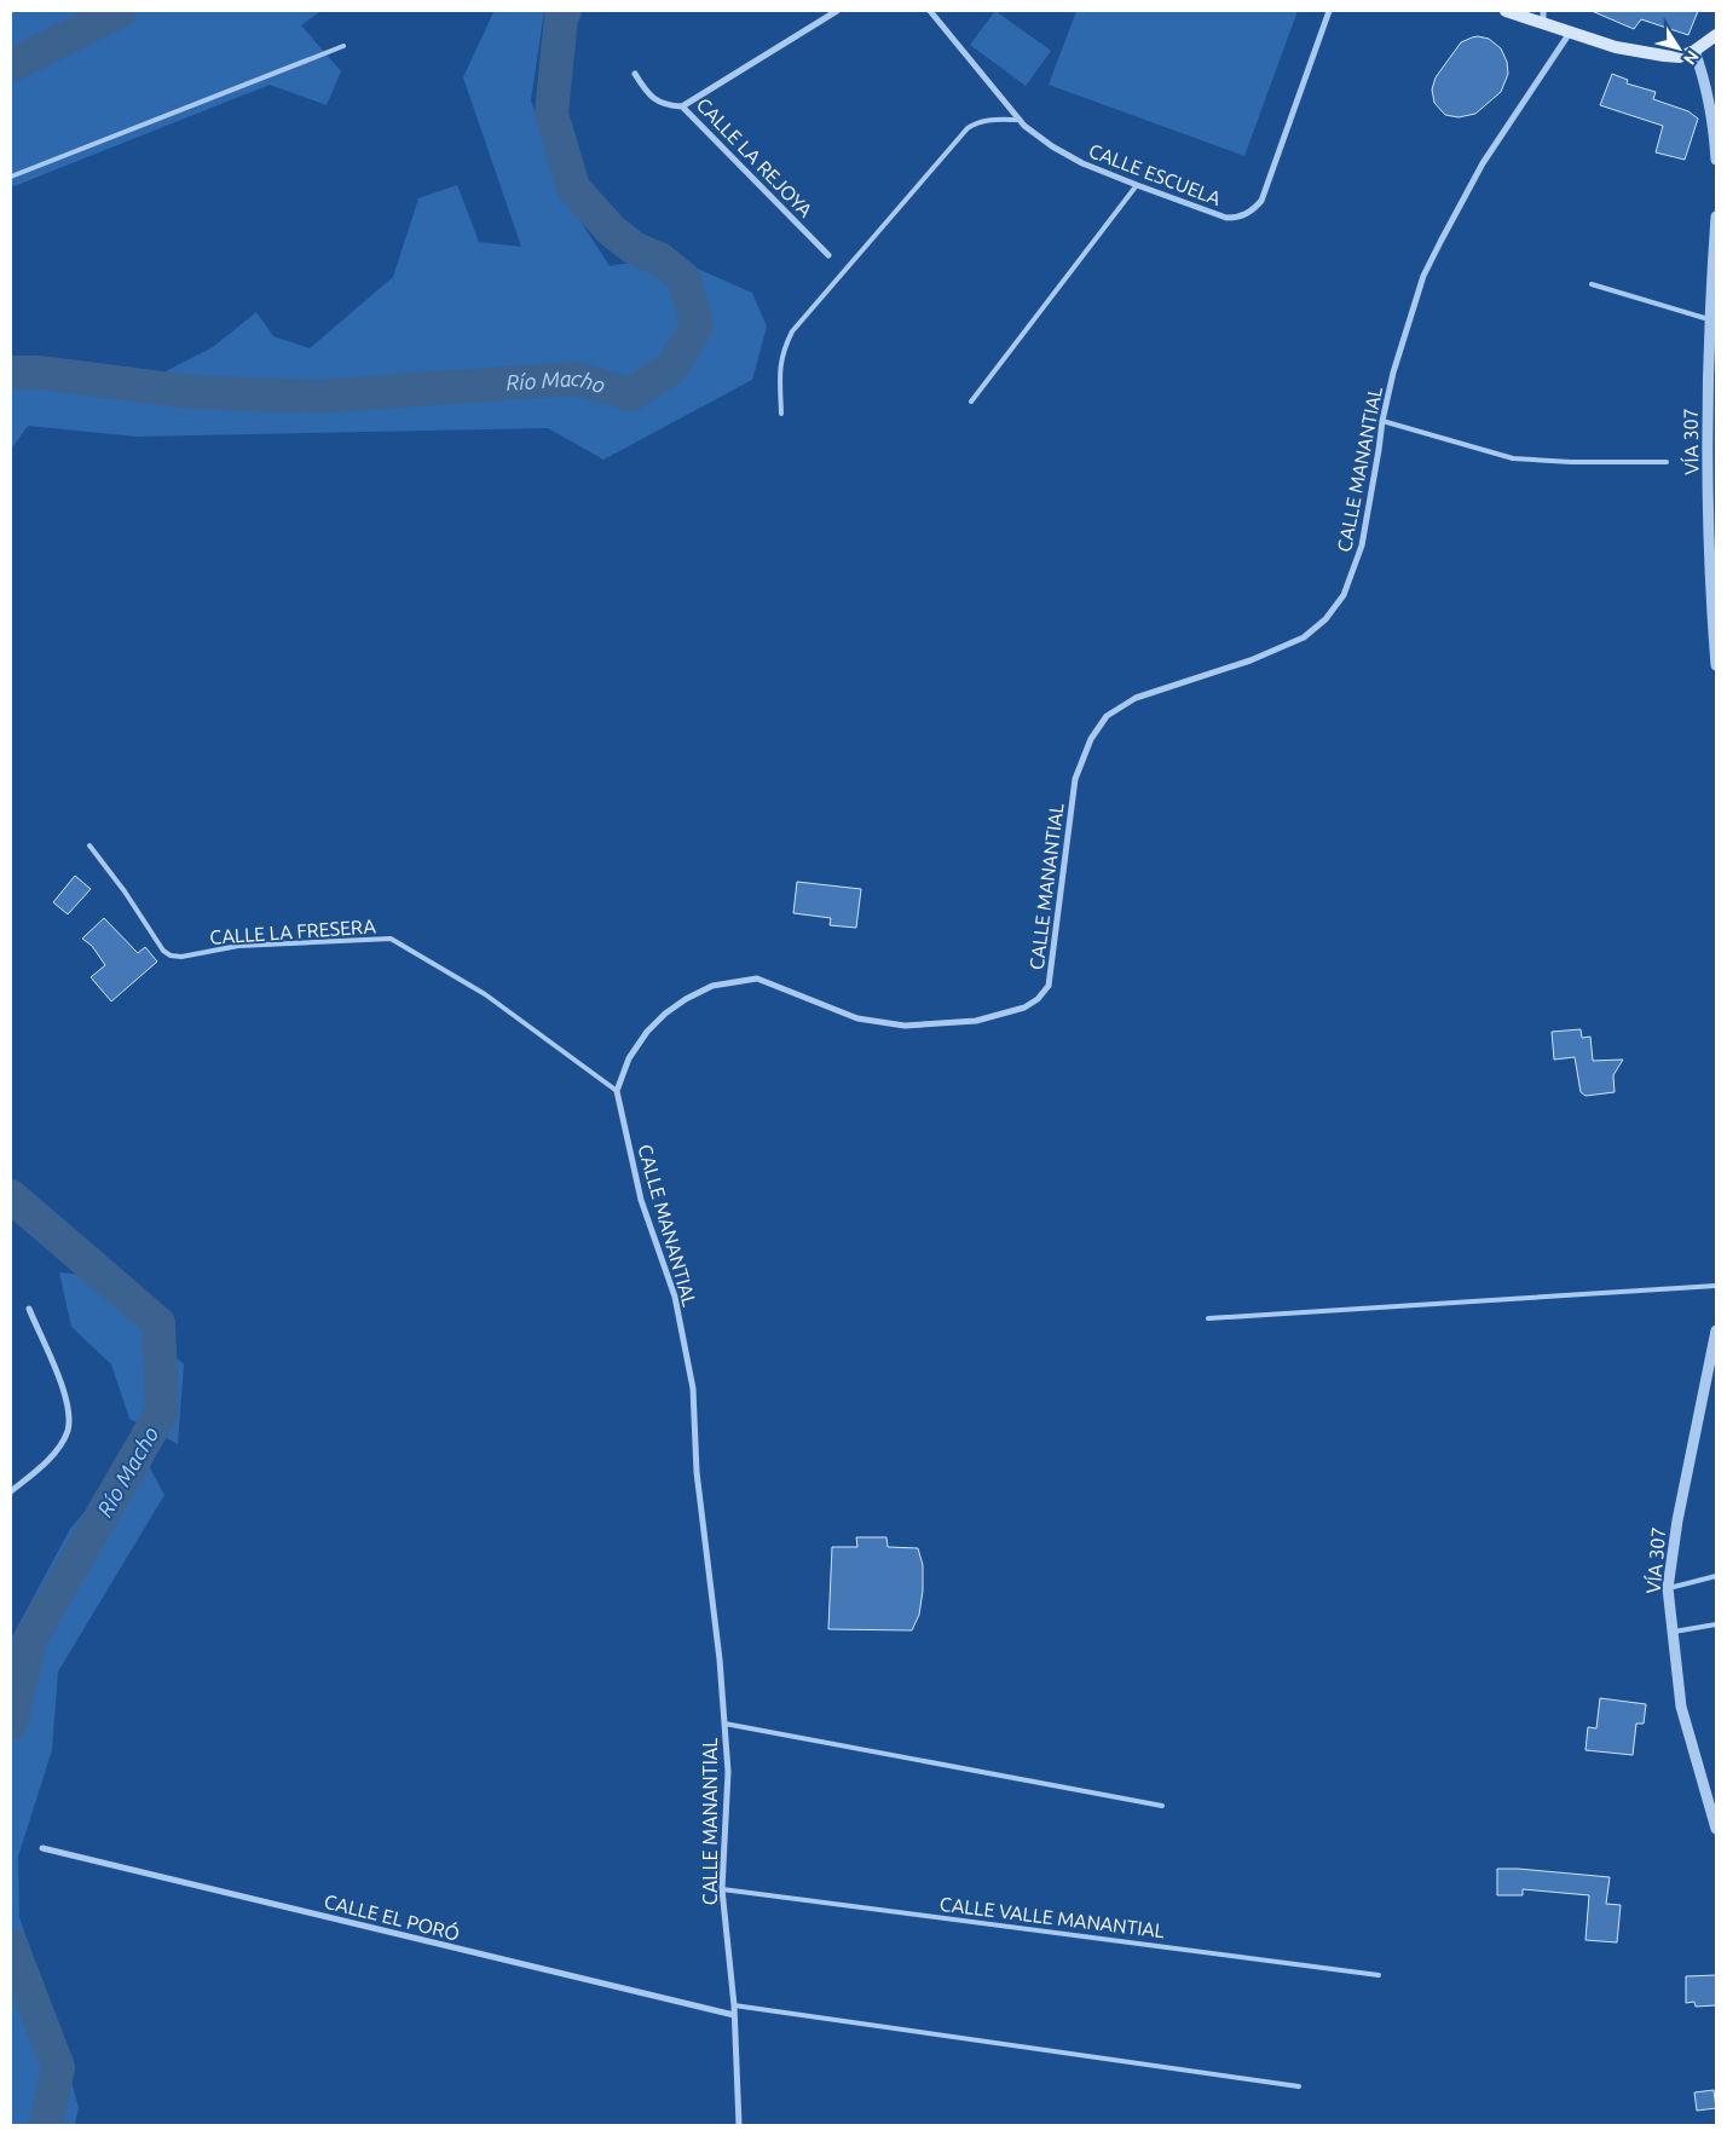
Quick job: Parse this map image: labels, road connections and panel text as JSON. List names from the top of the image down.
{
  "streets": {
    "street": [
      "CALLE LA REJOYA",
      "CALLE ESCUELA",
      "VÍA 307",
      "CALLE MANANTIAL",
      "CALLE EL PORÓ"
    ],
    "lane": ["CALLE LA FRESERA", "CALLE VALLE MANANTIAL"]
  },
  "crossings": [
    ["CALLE MANANTIAL", "CALLE LA FRESERA"],
    ["CALLE MANANTIAL", "CALLE EL PORÓ"],
    ["CALLE MANANTIAL", "CALLE VALLE MANANTIAL"]
  ],
  "water": ["Río Macho"],
  "north": "bottom right"
}
